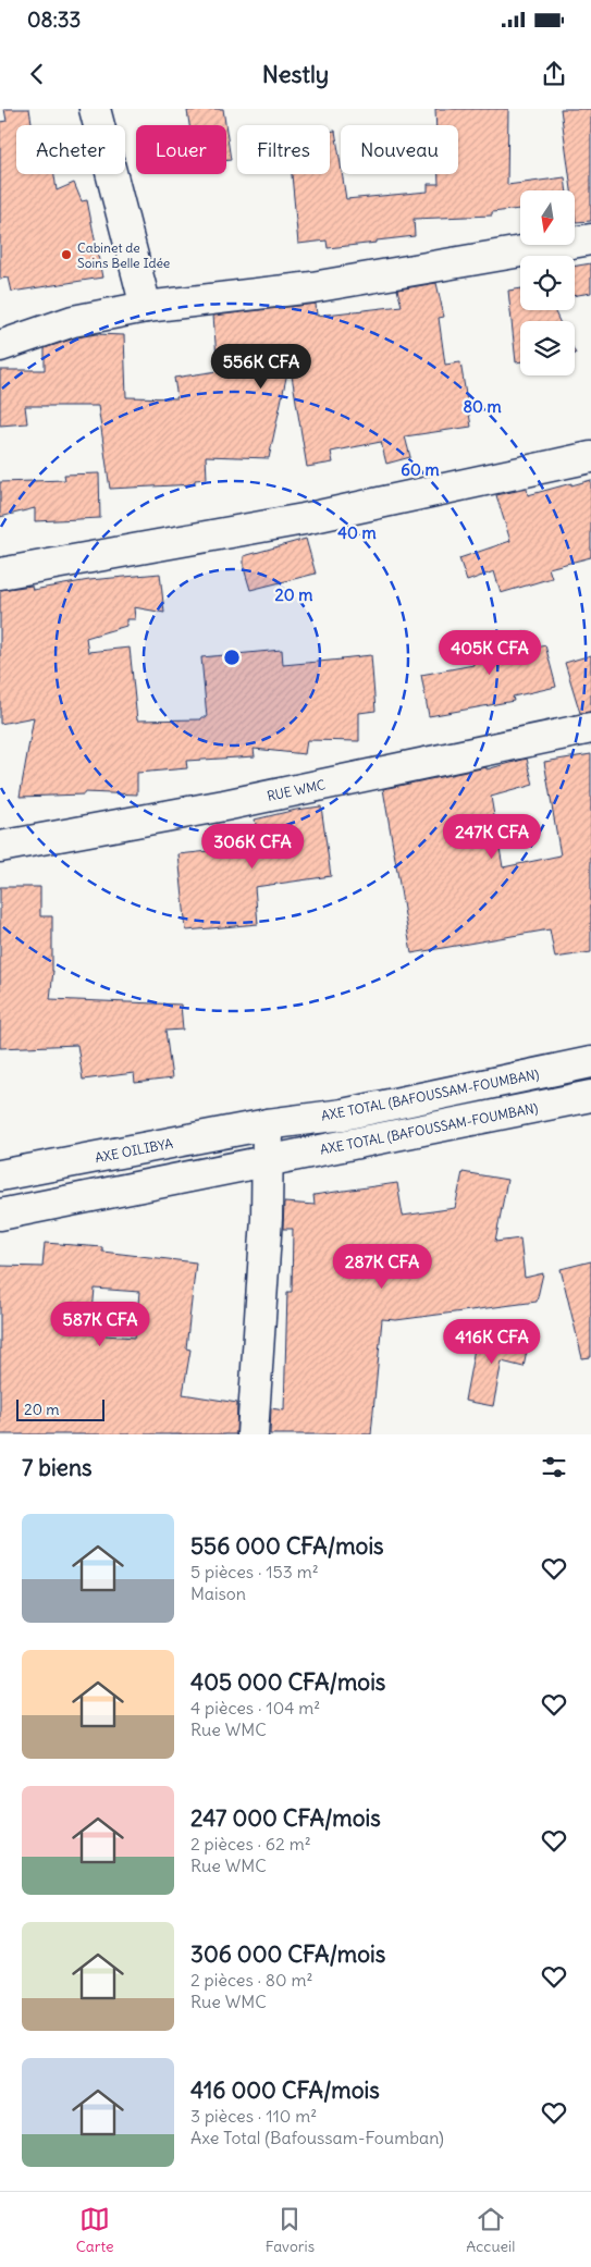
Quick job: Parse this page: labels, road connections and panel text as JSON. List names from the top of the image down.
{
  "streets": {
    "main road": ["RUE WMC", "AXE TOTAL (BAFOUSSAM-FOUMBAN)", "AXE OILIBYA"]
  },
  "crossings": [
    ["AXE TOTAL (BAFOUSSAM-FOUMBAN)", "AXE OILIBYA"]
  ],
  "places": ["Cabinet de Soins Belle Idée"],
  "scale_bar": "20 m",
  "north": "bottom",
  "page": {
    "status": "08:33",
    "header": "Nestly",
    "chip": [
      "Acheter",
      "Louer",
      "Filtres",
      "Nouveau"
    ],
    "price": [
      "556K CFA",
      "405K CFA",
      "247K CFA",
      "306K CFA",
      "287K CFA",
      "587K CFA",
      "416K CFA"
    ],
    "scale": "20 m",
    "heading": "7 biens",
    "list": [
      {
        "name": "556 000 CFA/mois",
        "note": "5 pièces · 153 m² · Maison"
      },
      {
        "name": "405 000 CFA/mois",
        "note": "4 pièces · 104 m² · Rue WMC"
      },
      {
        "name": "247 000 CFA/mois",
        "note": "2 pièces · 62 m² · Rue WMC"
      },
      {
        "name": "306 000 CFA/mois",
        "note": "2 pièces · 80 m² · Rue WMC"
      },
      {
        "name": "416 000 CFA/mois",
        "note": "3 pièces · 110 m² · Axe Total (Bafoussam-Foumban)"
      }
    ],
    "tabs": ["Carte", "Favoris", "Accueil"]
  },
  "rings": [
    "80 m",
    "60 m",
    "40 m",
    "20 m"
  ]
}
